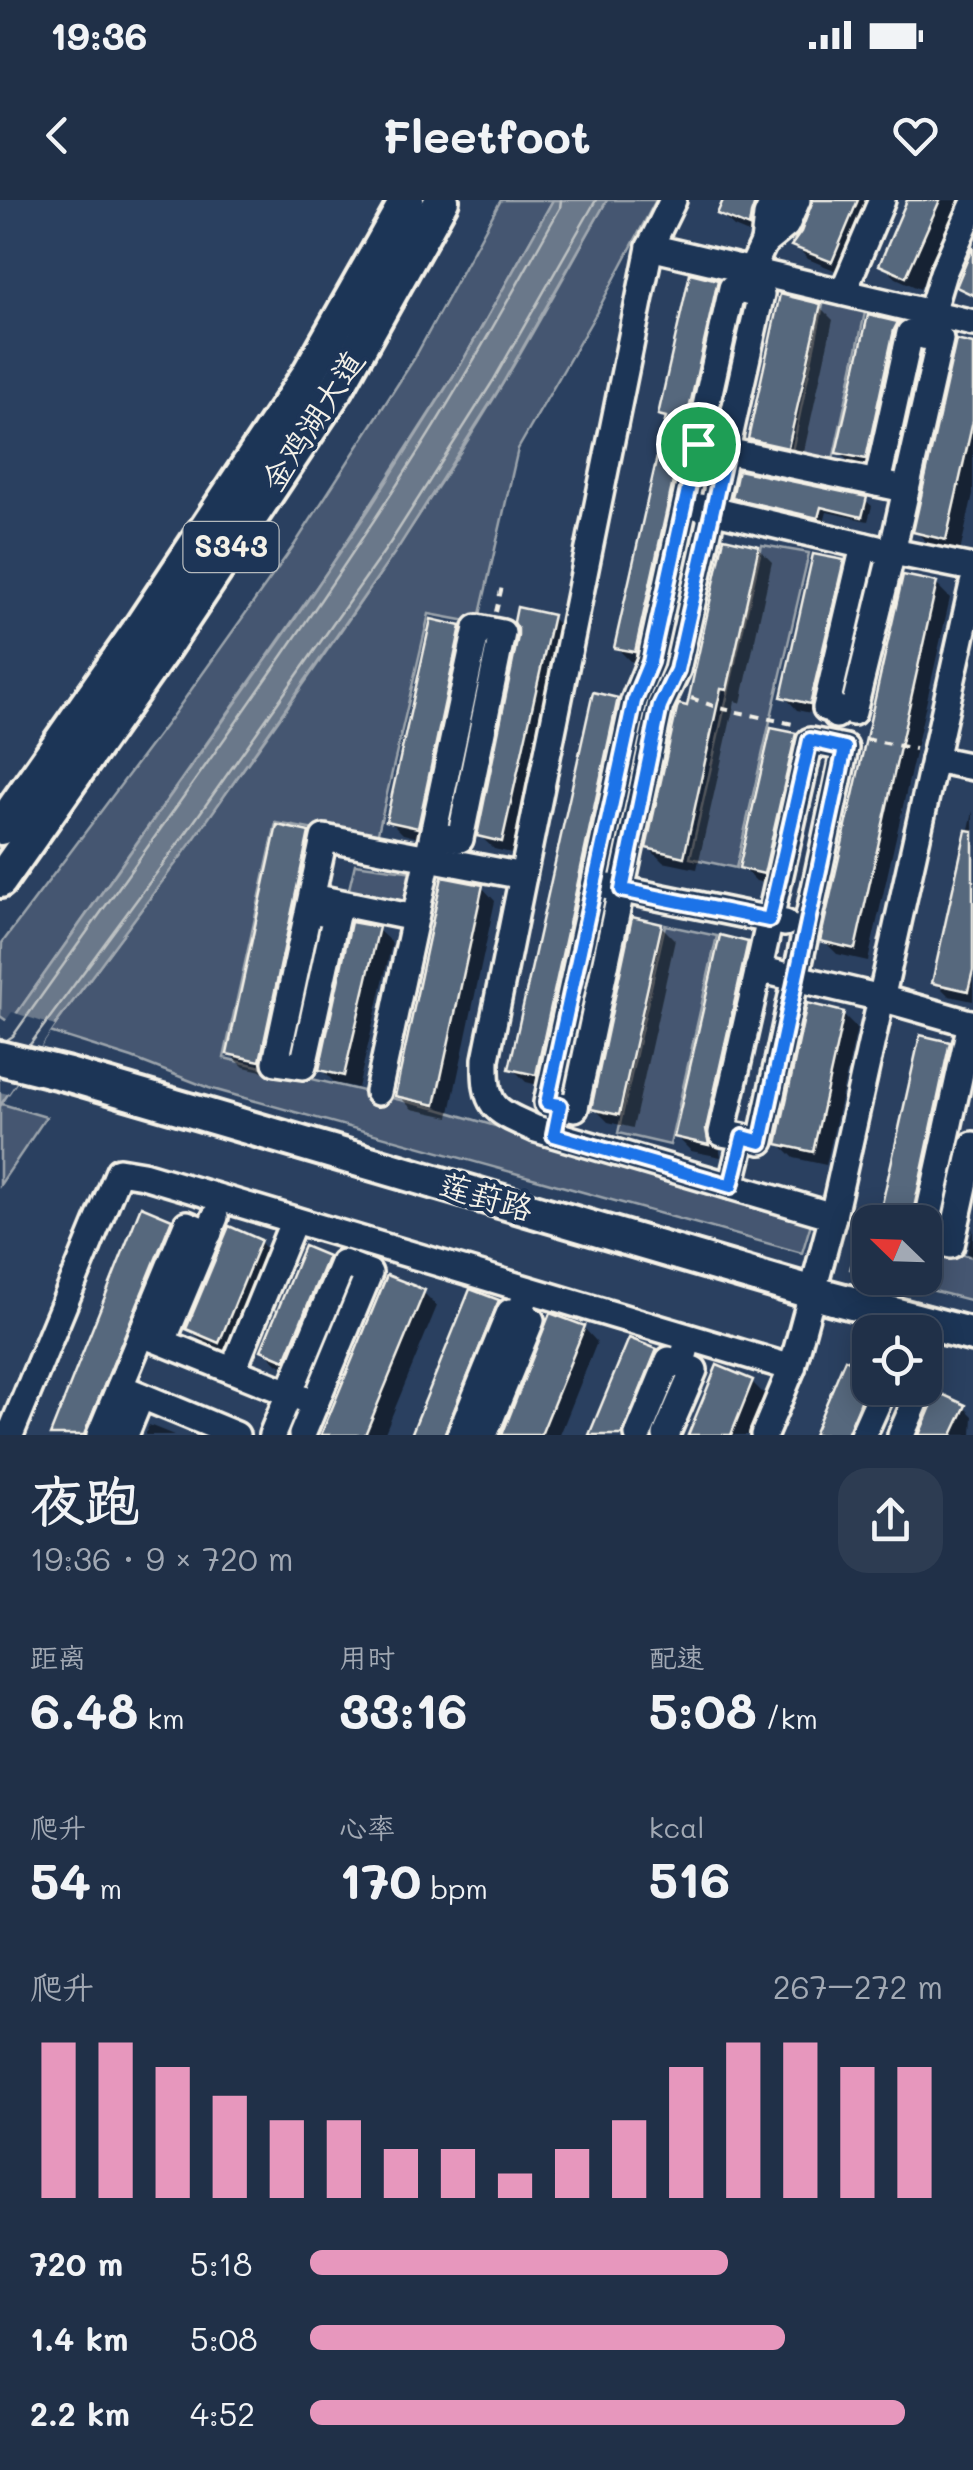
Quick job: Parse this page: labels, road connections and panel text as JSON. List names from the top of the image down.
{
  "streets": {
    "main road": ["金鸡湖大道", "S343", "莲葑路"]
  },
  "north": "top left",
  "page": {
    "status": "19:36",
    "header": "Fleetfoot",
    "heading": ["夜跑", "19:36 · 9 × 720 m"],
    "stats": [
      ["距离", "6.48 km"],
      ["用时", "33:16"],
      ["配速", "5:08 /km"],
      ["爬升", "54 m"],
      ["心率", "170 bpm"],
      ["kcal", "516"]
    ],
    "chart": ["爬升", "267–272 m"],
    "list": [
      {
        "name": "720 m",
        "note": "5:18"
      },
      {
        "name": "1.4 km",
        "note": "5:08"
      },
      {
        "name": "2.2 km",
        "note": "4:52"
      }
    ]
  }
}
